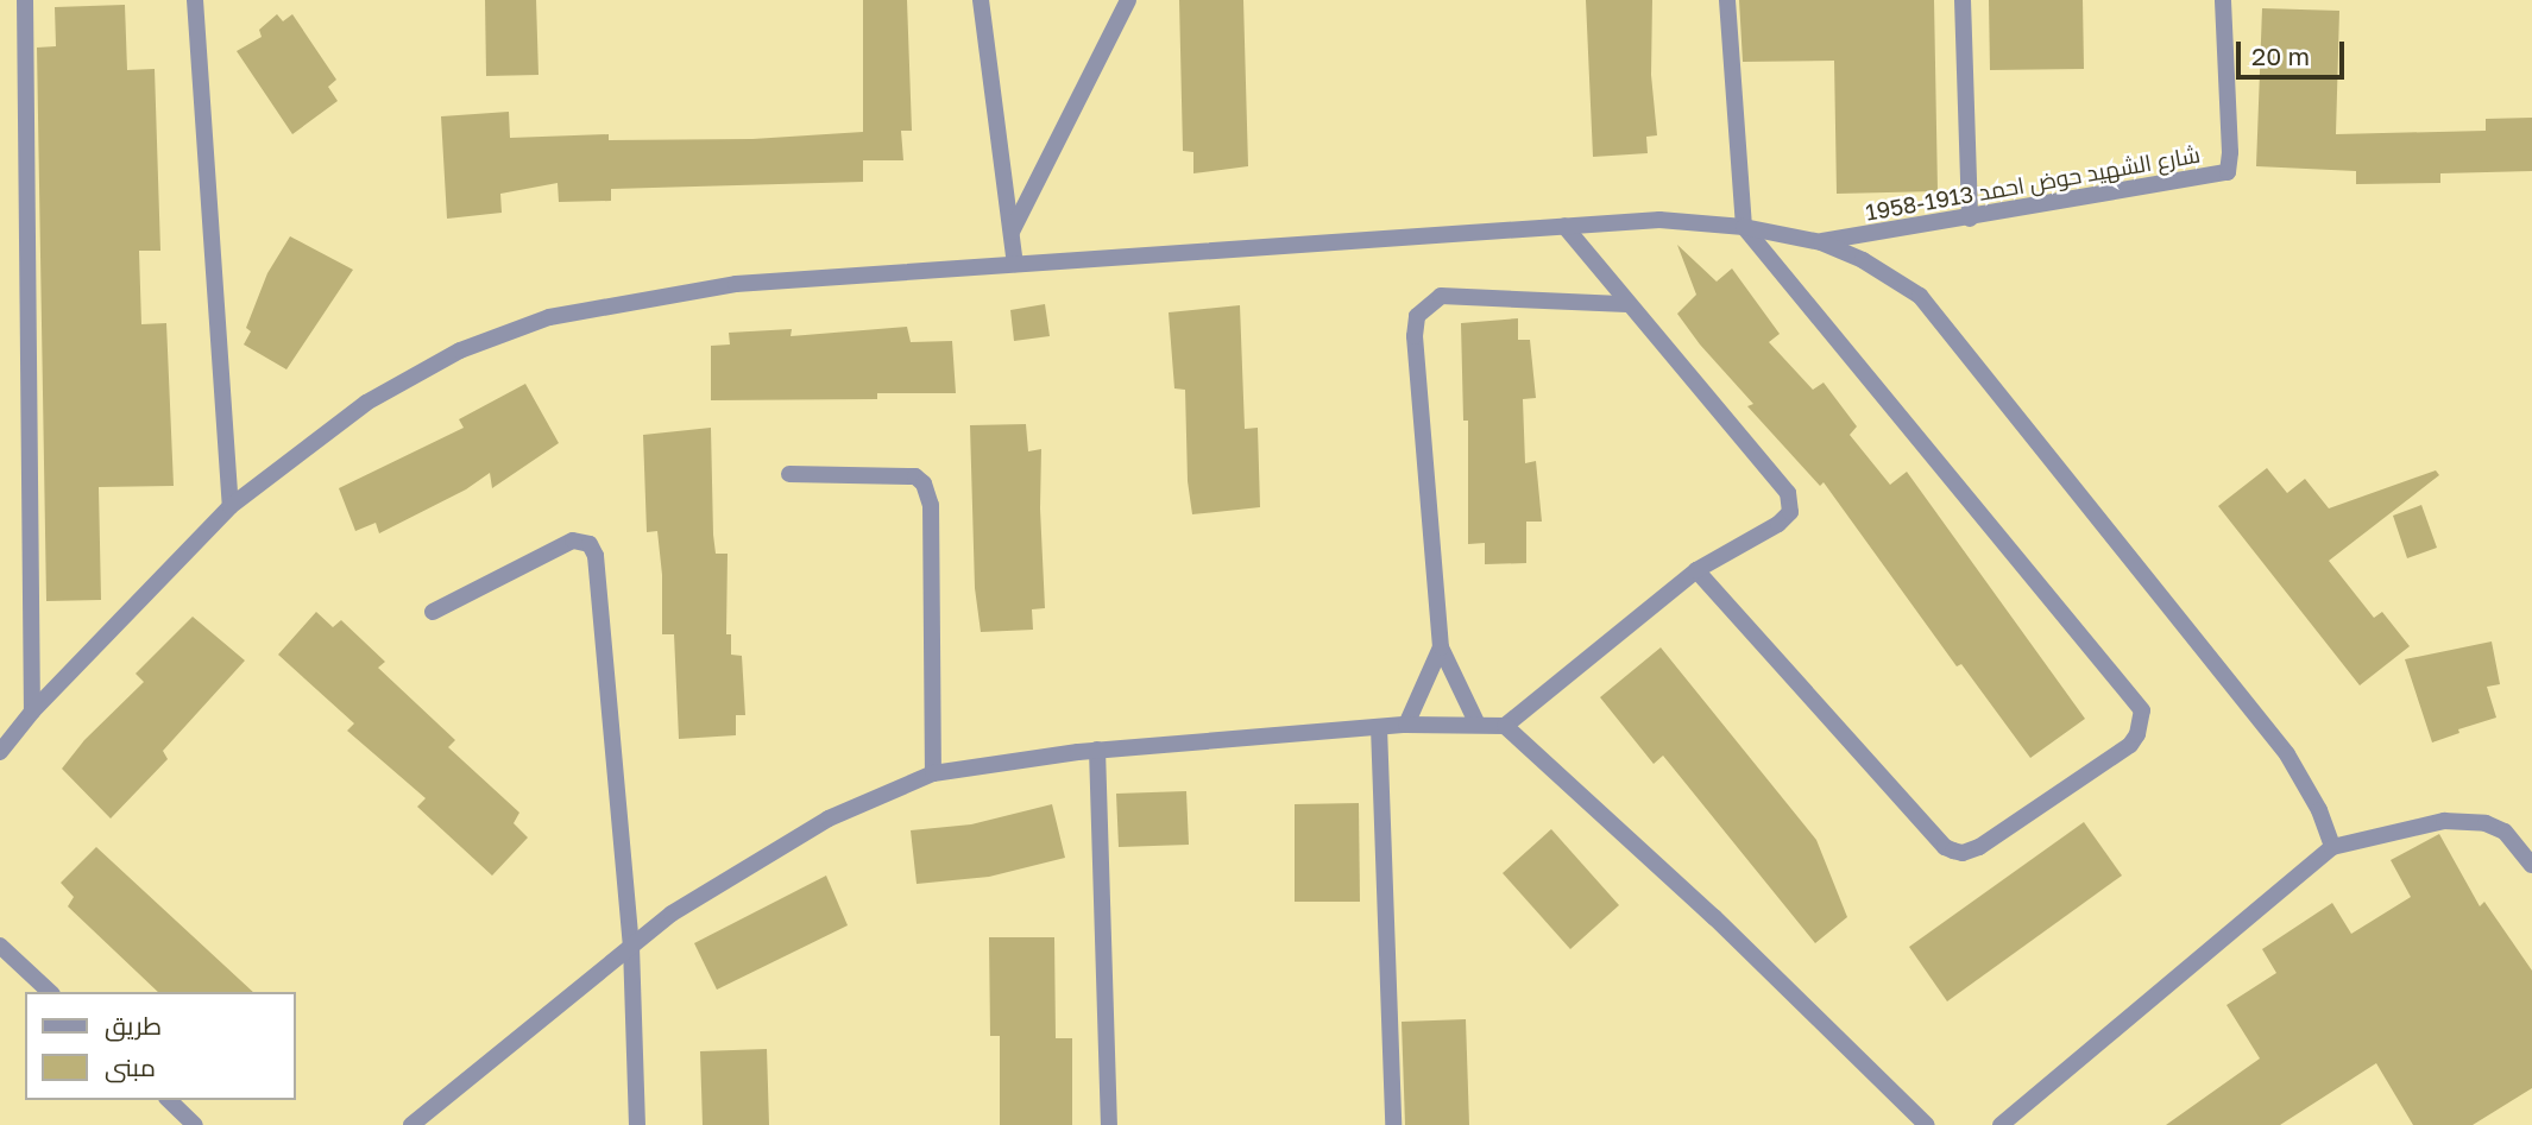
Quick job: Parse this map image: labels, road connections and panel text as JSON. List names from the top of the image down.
{
  "streets": {
    "street": ["شارع الشهيد حوض احمد 1913-1958"]
  },
  "legend": ["طريق", "مبنى"],
  "scale_bar": "20 m"
}
